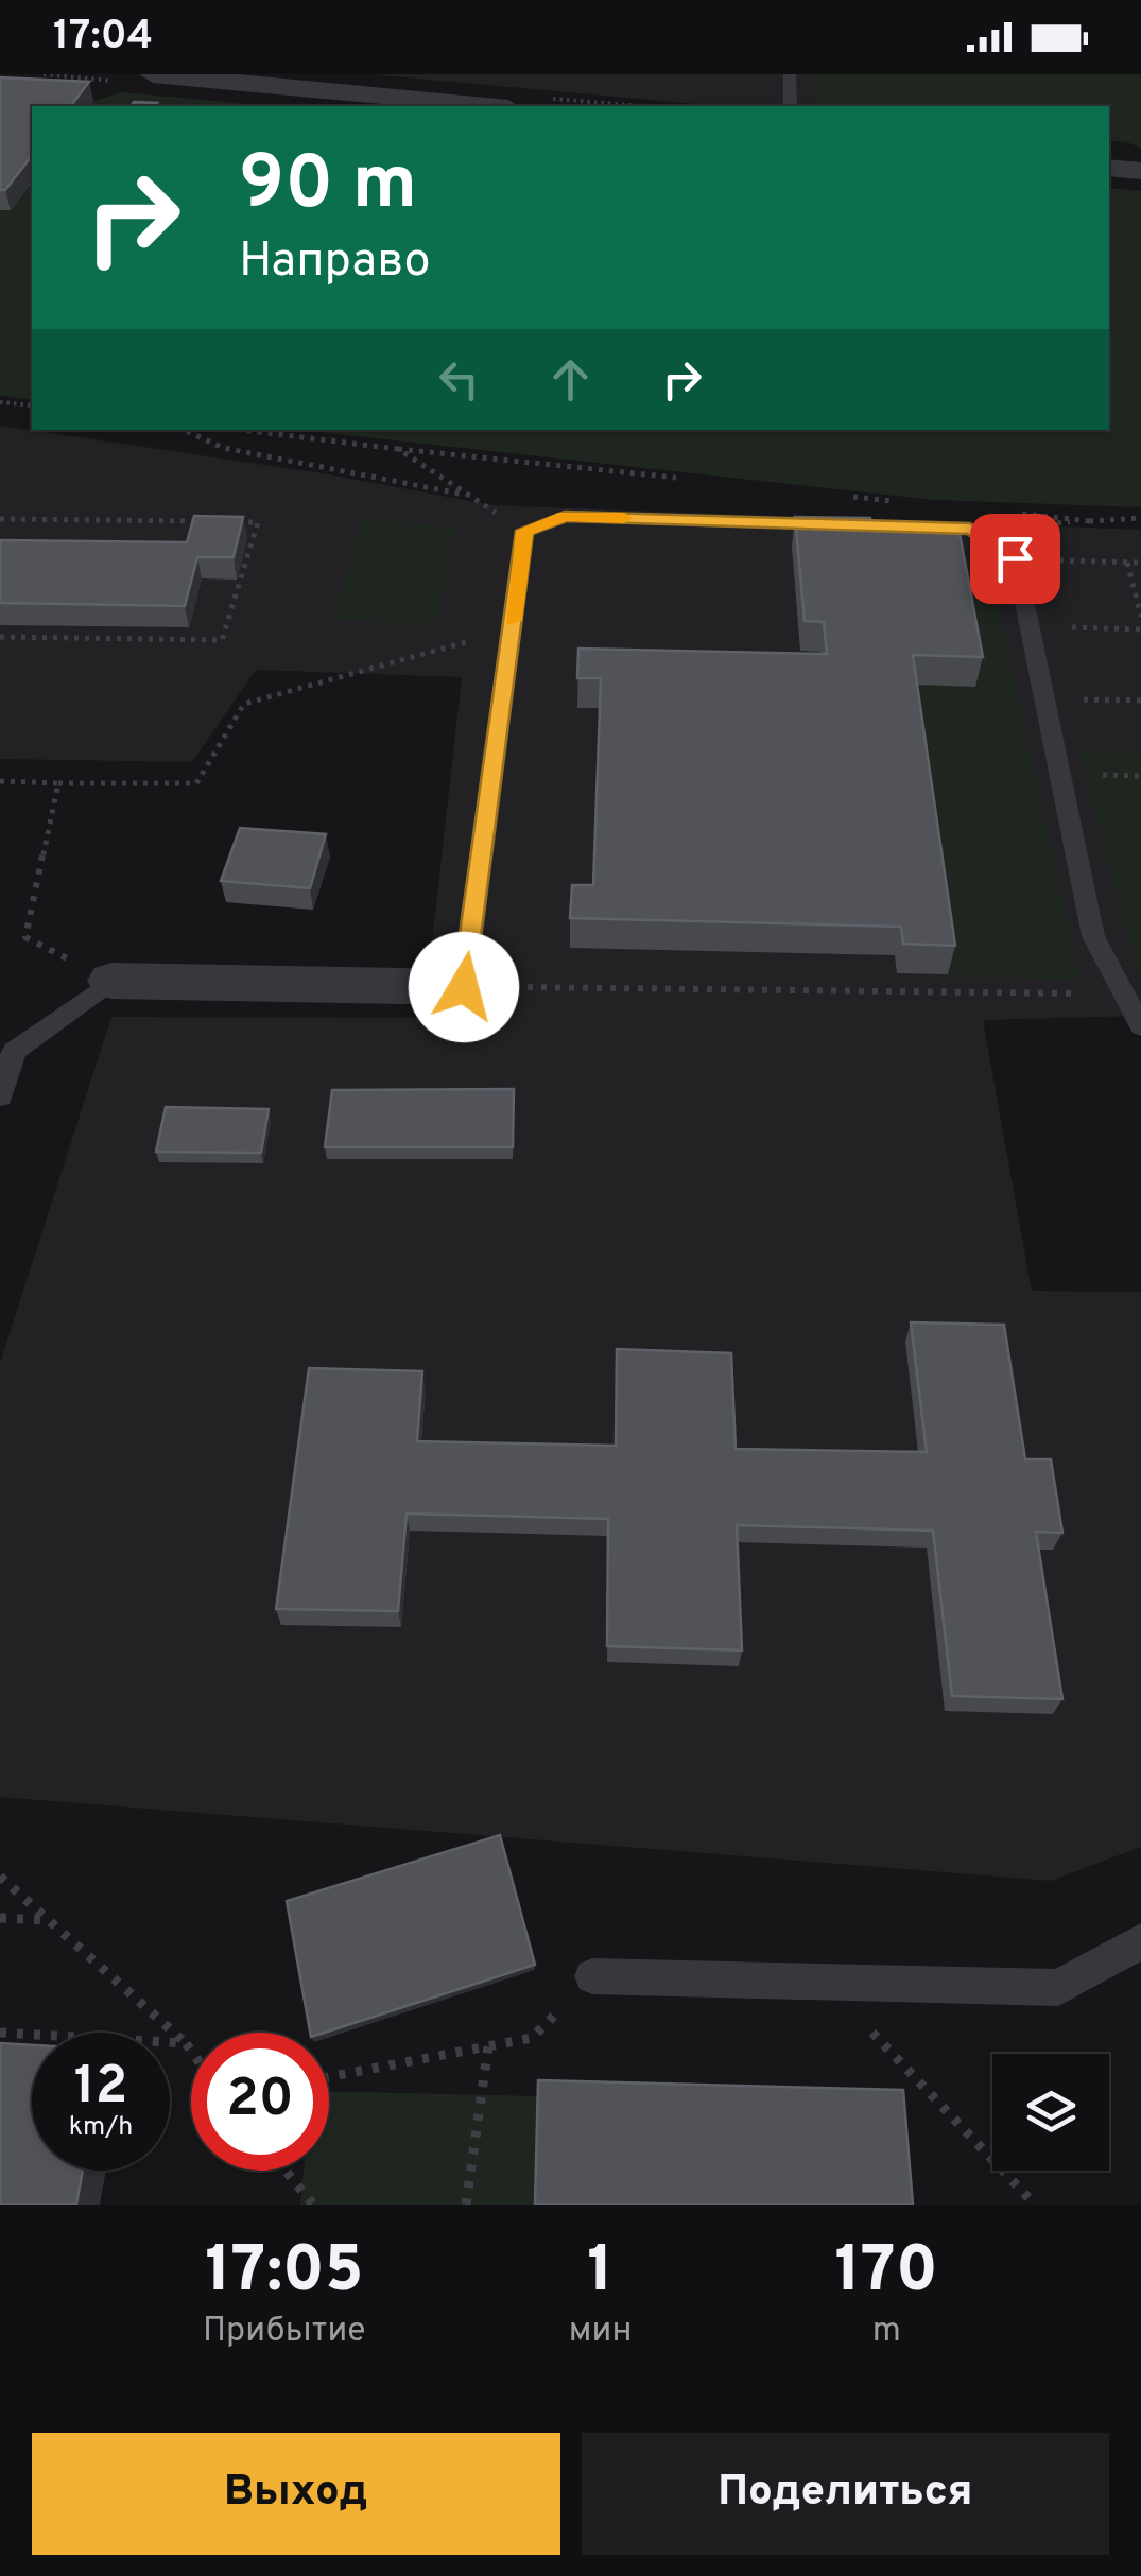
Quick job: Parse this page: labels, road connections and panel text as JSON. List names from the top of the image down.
{
  "page": {
    "status": "17:04",
    "turn": ["90 m", "Направо"],
    "speed": "12 km/h",
    "limit": "20",
    "eta": [
      "17:05",
      "Прибытие",
      "1",
      "мин",
      "170",
      "m"
    ],
    "buttons": ["Выход", "Поделиться"]
  }
}
